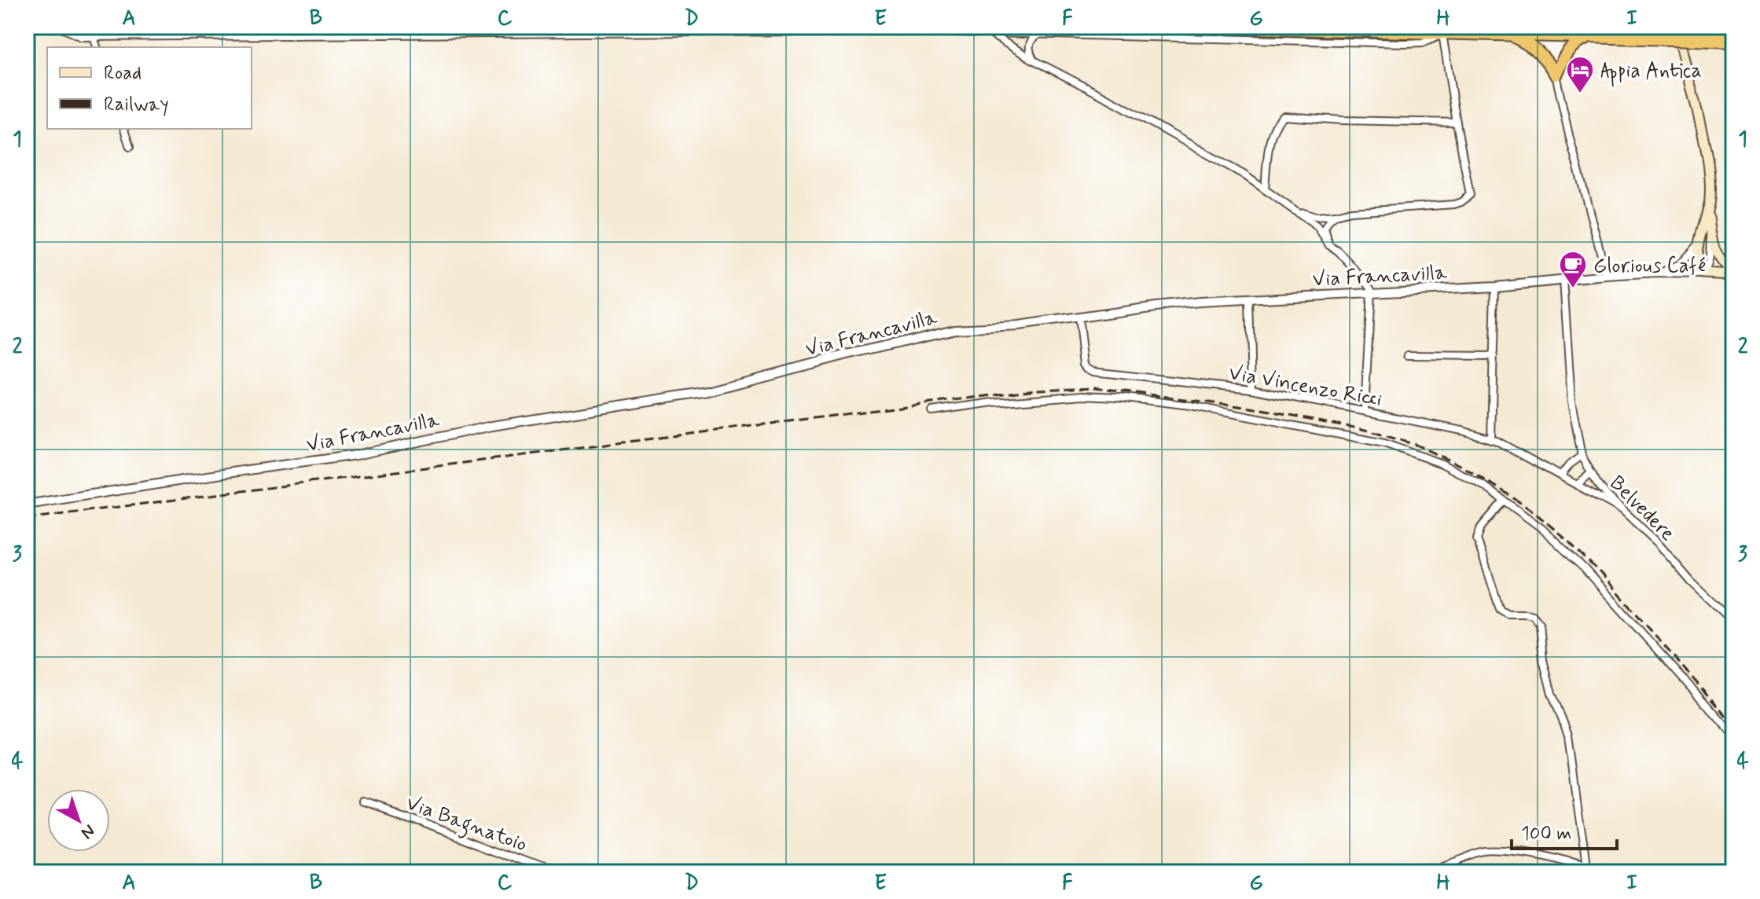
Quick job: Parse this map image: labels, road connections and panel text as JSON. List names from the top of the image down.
{
  "streets": {
    "main road": ["Via Francavilla"],
    "street": ["Via Vincenzo Ricci", "Belvedere", "Via Bagnatoio"]
  },
  "crossings": [
    ["Via Francavilla", "Via Vincenzo Ricci"],
    ["Via Francavilla", "Belvedere"],
    ["Via Vincenzo Ricci", "Belvedere"]
  ],
  "places": {
    "hotel": ["Appia Antica"],
    "cafe": ["Glorious Café"]
  },
  "legend": ["Road", "Railway"],
  "scale_bar": "100 m",
  "north": "bottom right",
  "grid": {
    "columns": [
      "A",
      "B",
      "C",
      "D",
      "E",
      "F",
      "G",
      "H",
      "I"
    ],
    "rows": [
      "1",
      "2",
      "3",
      "4"
    ]
  }
}
